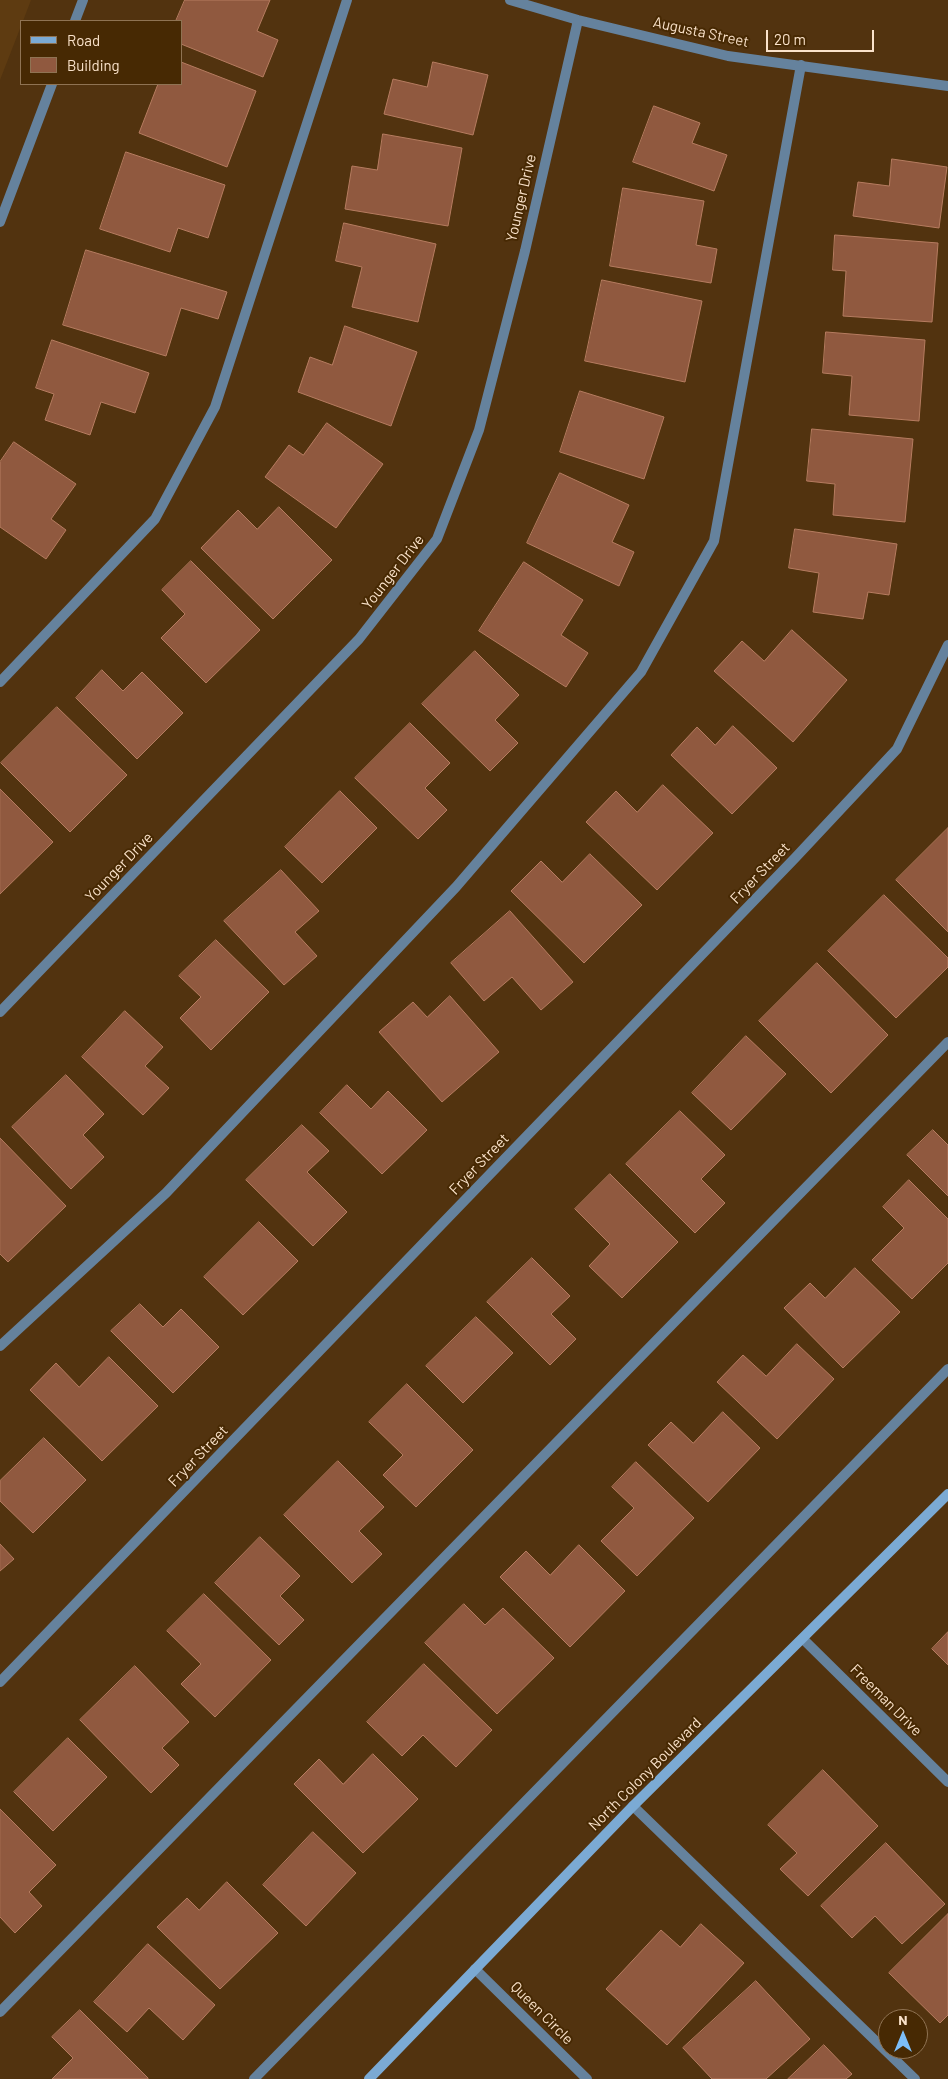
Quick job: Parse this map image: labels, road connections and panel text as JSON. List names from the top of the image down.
{
  "streets": {
    "main road": ["North Colony Boulevard"],
    "street": [
      "Augusta Street",
      "Younger Drive",
      "Fryer Street",
      "Freeman Drive",
      "Queen Circle"
    ]
  },
  "crossings": [
    ["Augusta Street", "Younger Drive"],
    ["Freeman Drive", "North Colony Boulevard"],
    ["North Colony Boulevard", "Queen Circle"]
  ],
  "legend": ["Road", "Building"],
  "scale_bar": "20 m",
  "north": "top"
}
